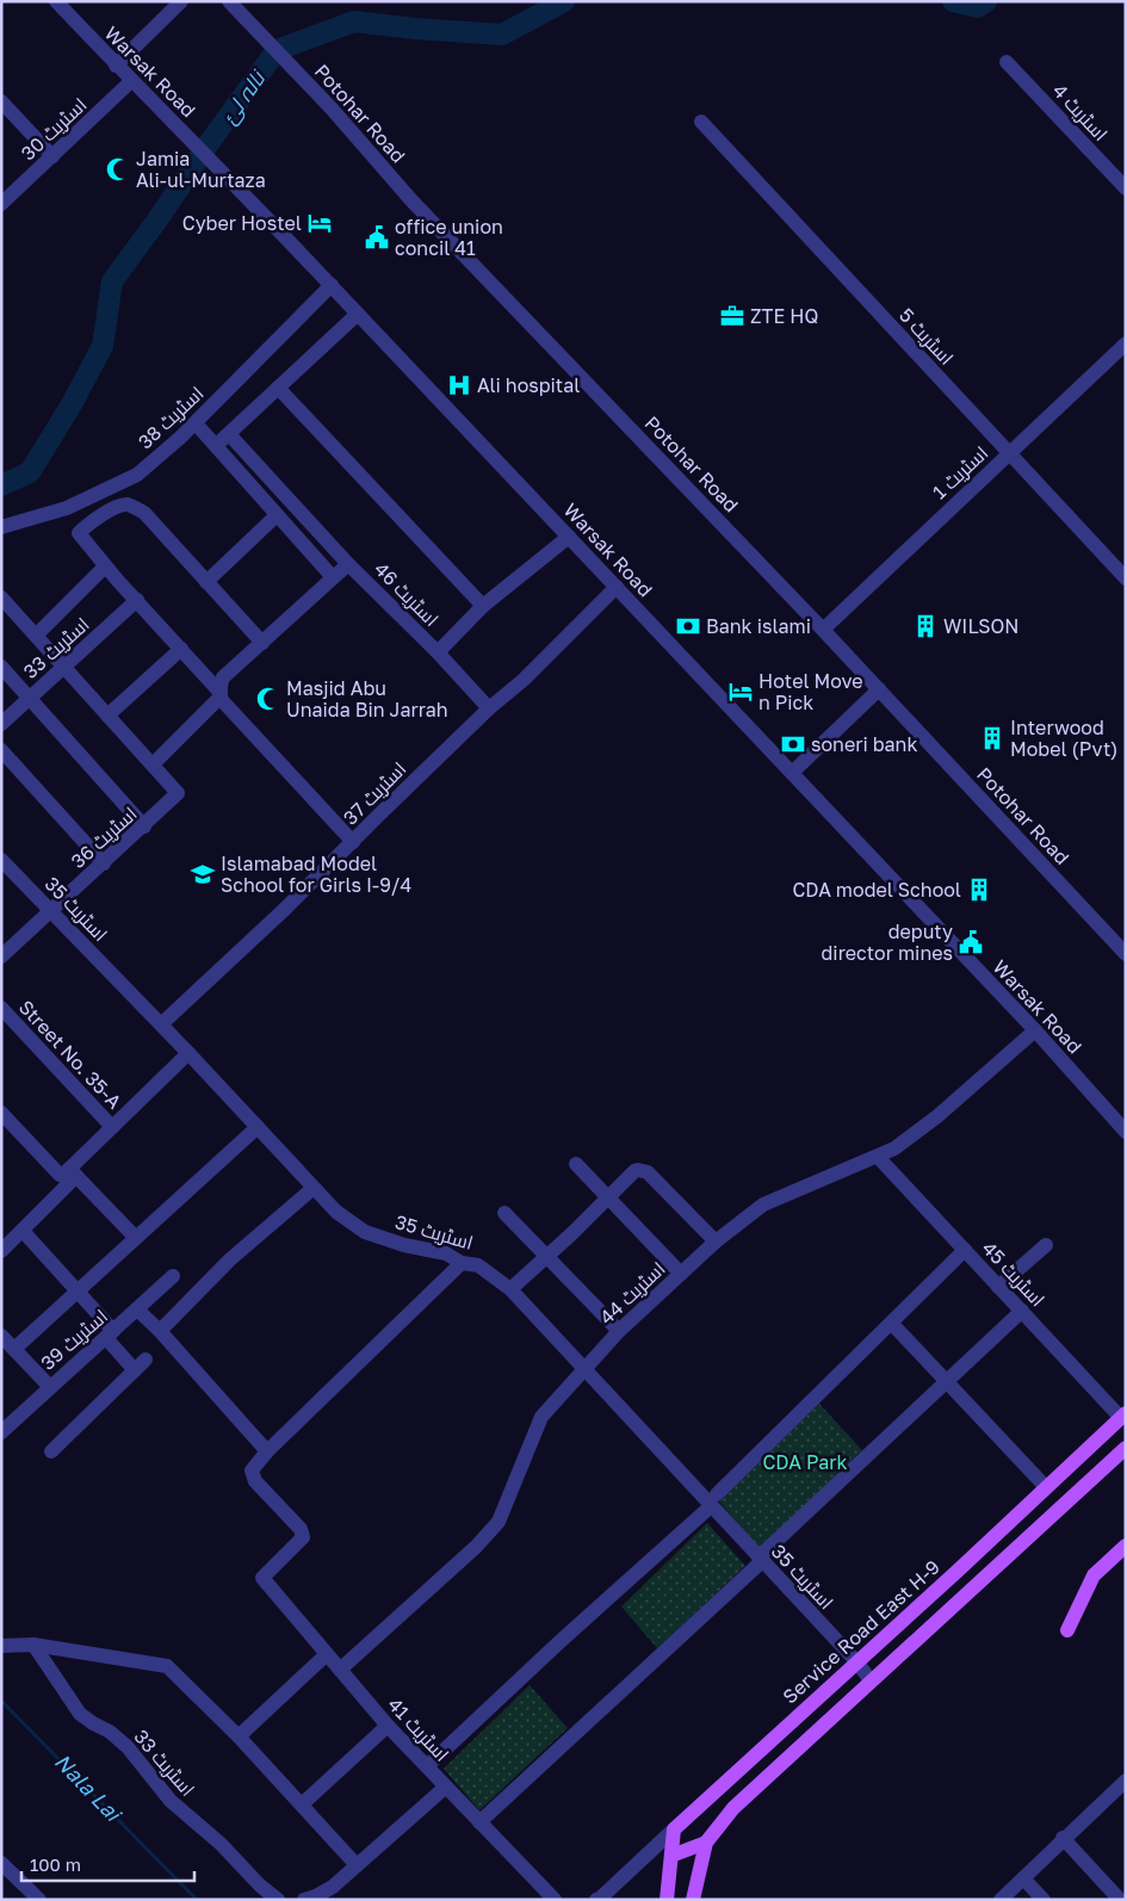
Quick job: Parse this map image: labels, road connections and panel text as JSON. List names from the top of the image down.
{
  "streets": {
    "main road": ["Service Road East H-9"],
    "street": [
      "Warsak Road",
      "اسٹریٹ 4",
      "Potohar Road",
      "اسٹریٹ 30",
      "اسٹریٹ 5",
      "اسٹریٹ 38",
      "اسٹریٹ 1",
      "اسٹریٹ 46",
      "اسٹریٹ 33",
      "اسٹریٹ 37",
      "اسٹریٹ 36",
      "اسٹریٹ 35",
      "Street No. 35-A",
      "اسٹریٹ 45",
      "اسٹریٹ 44",
      "اسٹریٹ 39",
      "اسٹریٹ 41"
    ]
  },
  "crossings": [
    ["Warsak Road", "اسٹریٹ 30"],
    ["Warsak Road", "اسٹریٹ 38"],
    ["Warsak Road", "اسٹریٹ 46"],
    ["Warsak Road", "اسٹریٹ 37"],
    ["Warsak Road", "اسٹریٹ 44"],
    ["Potohar Road", "اسٹریٹ 1"],
    ["اسٹریٹ 5", "اسٹریٹ 1"],
    ["اسٹریٹ 37", "اسٹریٹ 35"],
    ["اسٹریٹ 36", "اسٹریٹ 35"],
    ["اسٹریٹ 35", "اسٹریٹ 44"],
    ["اسٹریٹ 35", "Service Road East H-9"],
    ["اسٹریٹ 45", "اسٹریٹ 44"],
    ["اسٹریٹ 45", "Service Road East H-9"],
    ["اسٹریٹ 44", "اسٹریٹ 41"]
  ],
  "water": ["نالہ لئ", "Nala Lai"],
  "parks": ["CDA Park"],
  "places": {
    "mosque": ["Jamia Ali-ul-Murtaza", "Masjid Abu Unaida Bin Jarrah"],
    "hotel": ["Cyber Hostel", "Hotel Move n Pick"],
    "public building": ["office union concil 41", "deputy director mines"],
    "office": ["ZTE HQ"],
    "hospital": ["Ali hospital"],
    "bank": ["Bank islami", "soneri bank"],
    "building": ["WILSON", "Interwood Mobel (Pvt)", "CDA model School"],
    "school or university": ["Islamabad Model School for Girls I-9/4"]
  },
  "scale_bar": "100 m"
}
